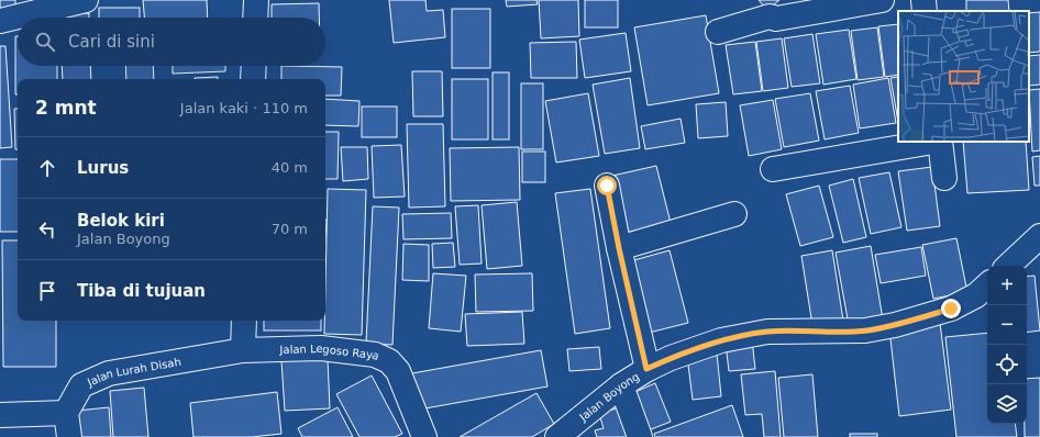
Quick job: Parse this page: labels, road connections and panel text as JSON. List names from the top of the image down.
{
  "streets": {
    "street": ["Jalan Legoso Raya", "Jalan Lurah Disah", "Jalan Boyong"]
  },
  "crossings": [
    ["Jalan Legoso Raya", "Jalan Lurah Disah"]
  ],
  "page": {
    "search": "Cari di sini",
    "heading": ["2 mnt", "Jalan kaki · 110 m"],
    "list": [
      ["Lurus", "40 m"],
      ["Belok kiri", "Jalan Boyong", "70 m"],
      "Tiba di tujuan"
    ],
    "map_buttons": ["+", "−"]
  }
}
